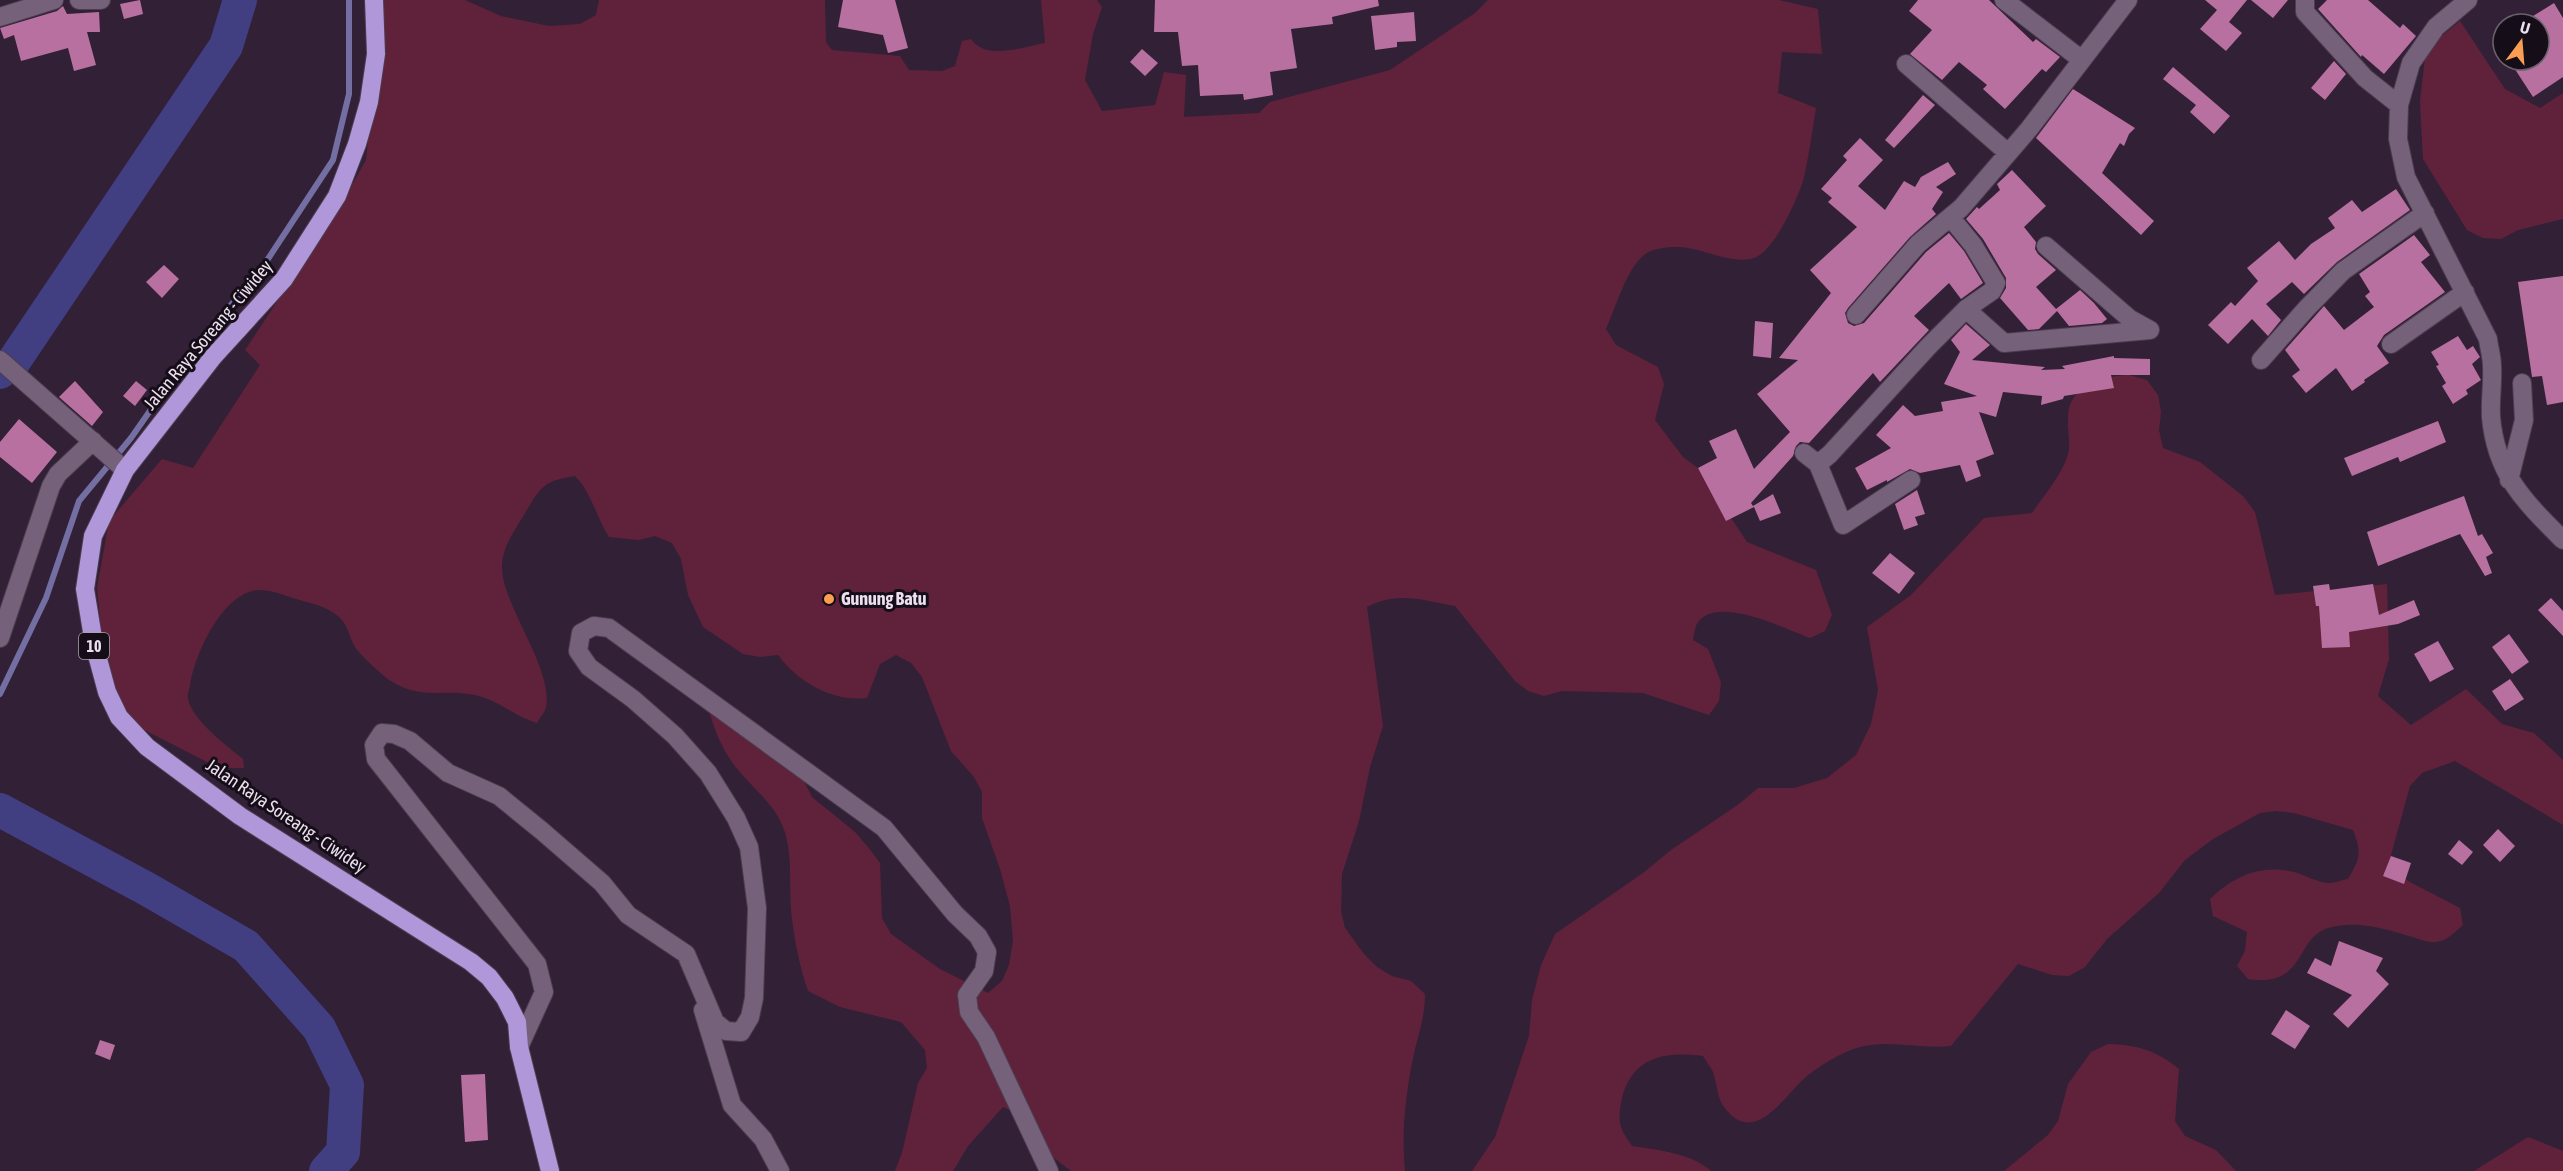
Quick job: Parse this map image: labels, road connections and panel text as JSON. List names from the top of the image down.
{
  "streets": {
    "highway": ["Jalan Raya Soreang - Ciwidey", "10"]
  },
  "places": ["Gunung Batu"],
  "north": "top"
}
